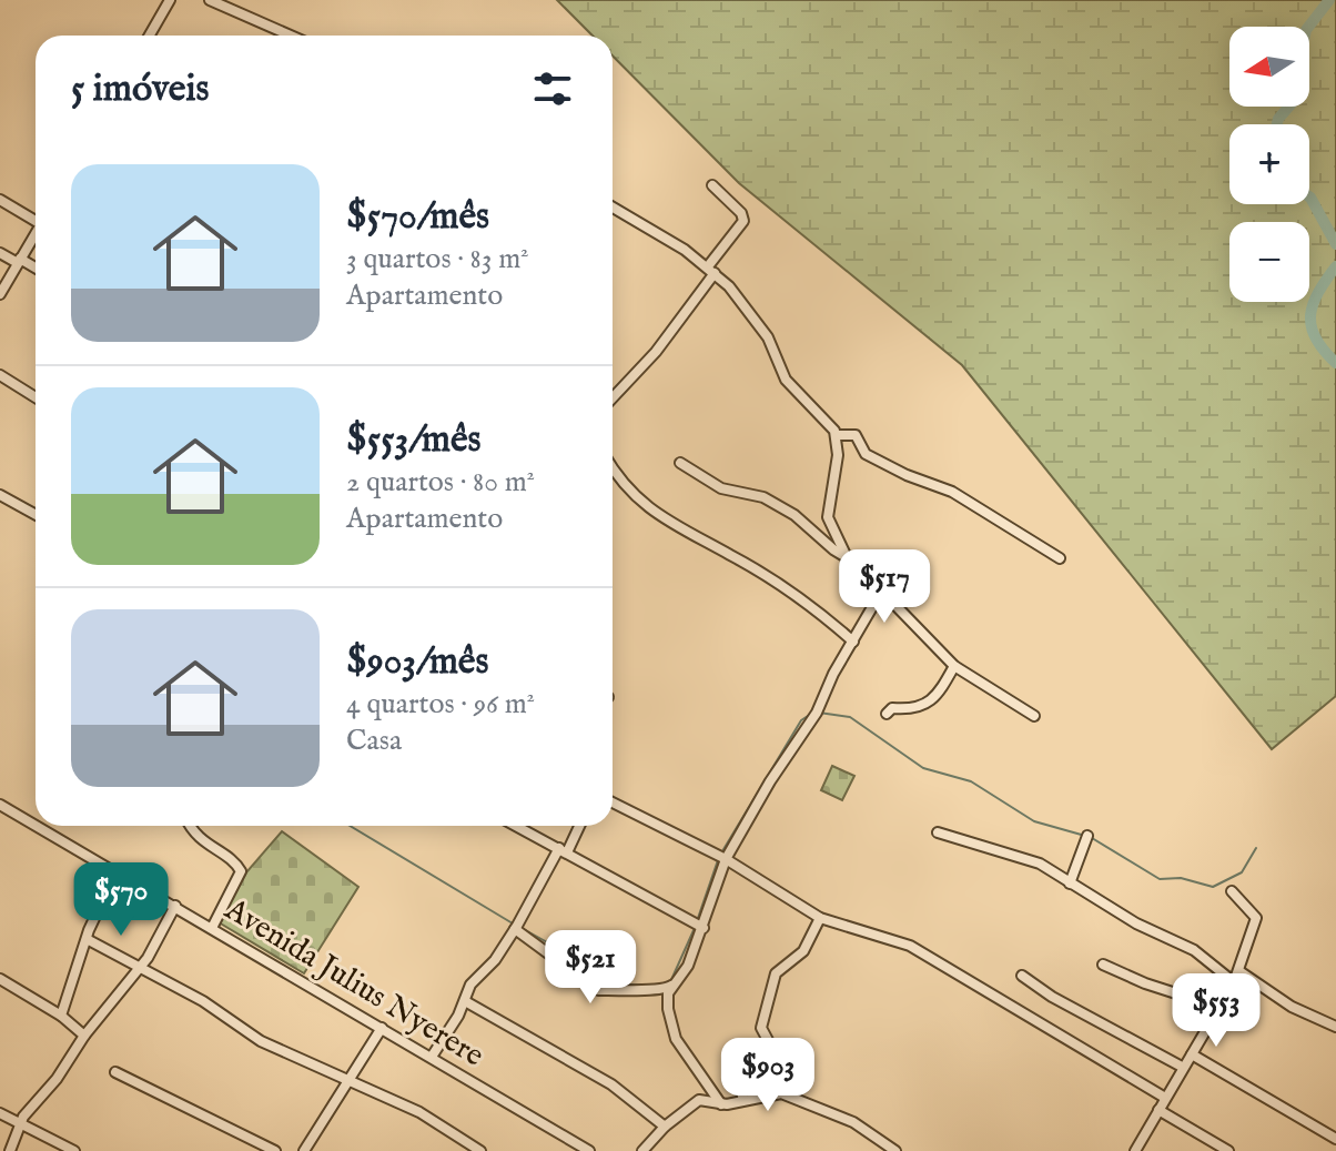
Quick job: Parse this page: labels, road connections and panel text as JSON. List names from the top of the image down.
{
  "streets": {
    "street": ["Avenida Julius Nyerere"]
  },
  "north": "left",
  "page": {
    "map_buttons": ["+", "−"],
    "heading": "5 imóveis",
    "list": [
      {
        "name": "$570/mês",
        "note": "3 quartos · 83 m² · Apartamento"
      },
      {
        "name": "$553/mês",
        "note": "2 quartos · 80 m² · Apartamento"
      },
      {
        "name": "$903/mês",
        "note": "4 quartos · 96 m² · Casa"
      }
    ],
    "price": [
      "$517",
      "$570",
      "$521",
      "$553",
      "$903"
    ]
  }
}
